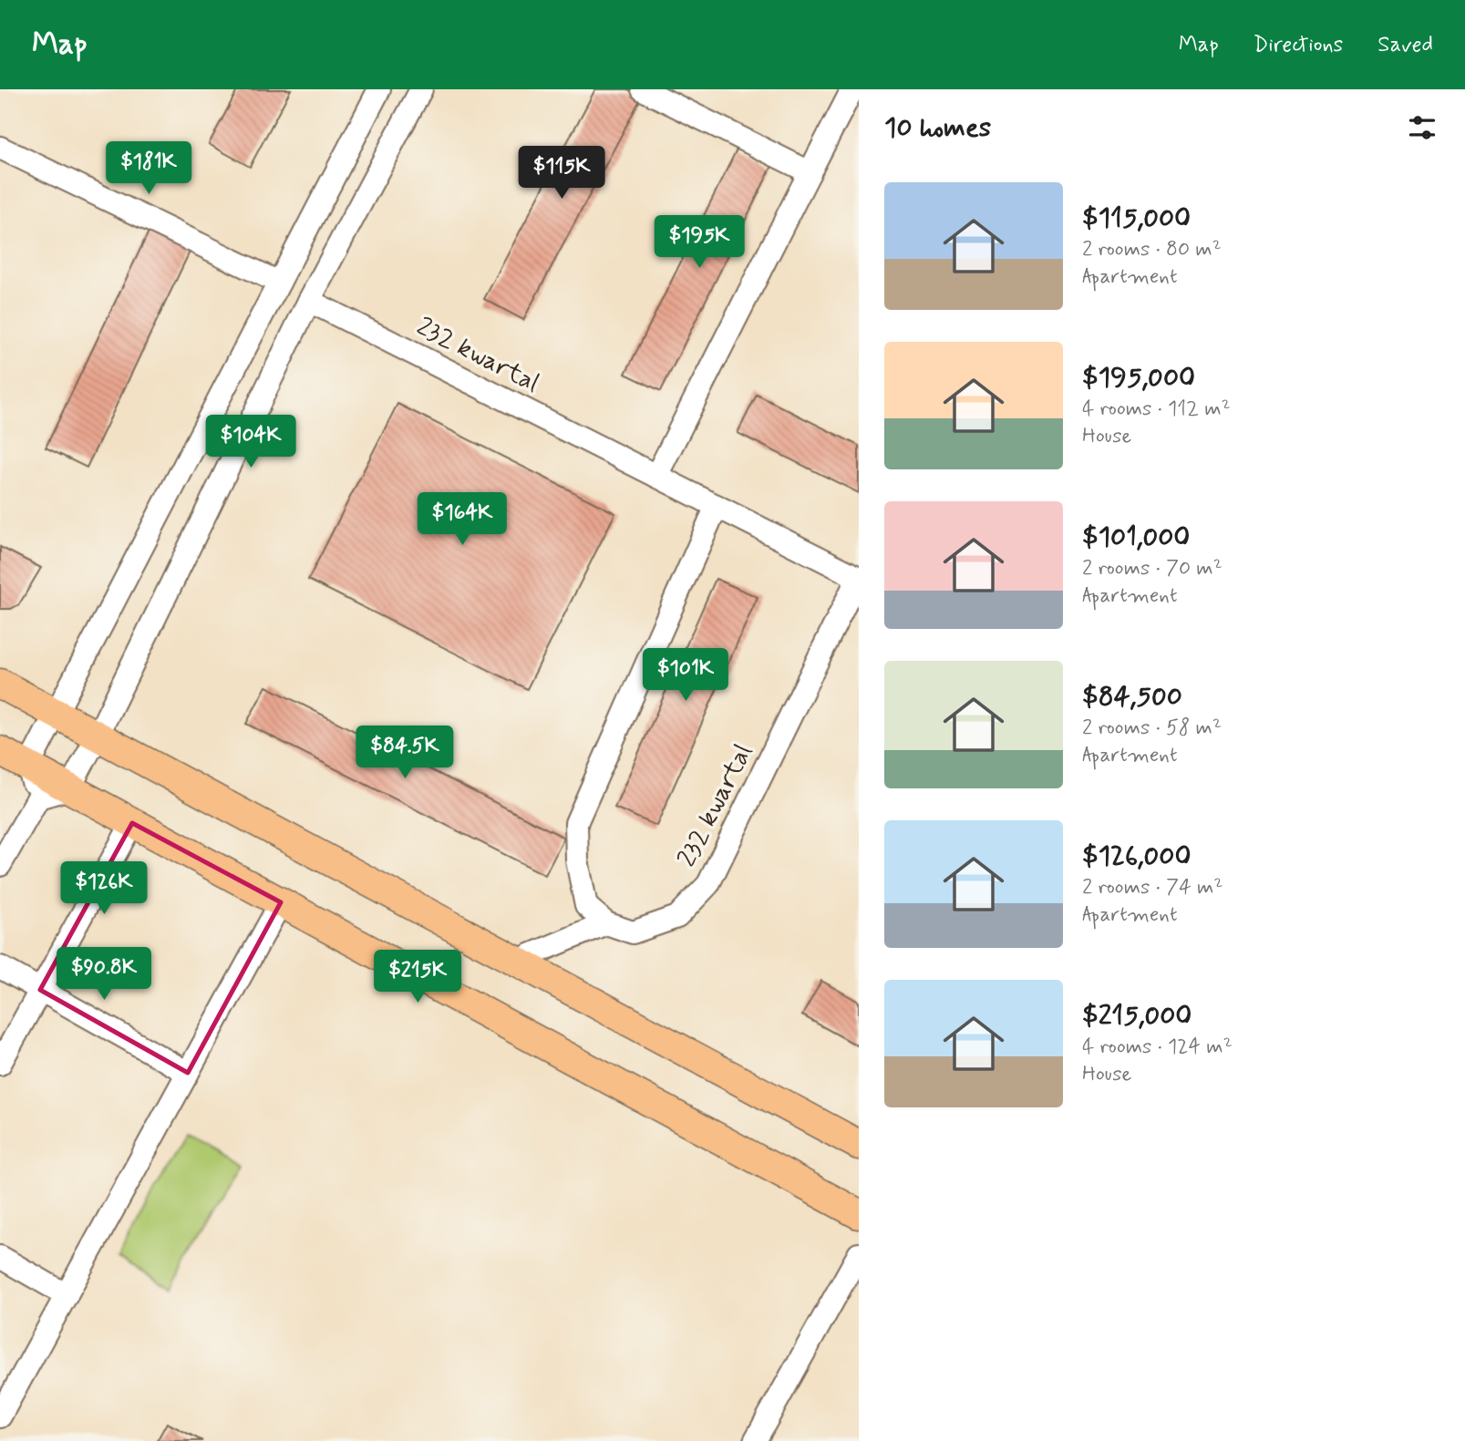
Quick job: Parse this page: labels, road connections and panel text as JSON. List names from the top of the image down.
{
  "streets": {
    "street": ["232 kwartal"]
  },
  "page": {
    "header": "Map",
    "nav": ["Map", "Directions", "Saved"],
    "heading": "10 homes",
    "price": [
      "$181K",
      "$115K",
      "$195K",
      "$104K",
      "$164K",
      "$101K",
      "$84.5K",
      "$126K",
      "$90.8K",
      "$215K"
    ],
    "list": [
      {
        "name": "$115,000",
        "note": "2 rooms · 80 m² · Apartment"
      },
      {
        "name": "$195,000",
        "note": "4 rooms · 112 m² · House"
      },
      {
        "name": "$101,000",
        "note": "2 rooms · 70 m² · Apartment"
      },
      {
        "name": "$84,500",
        "note": "2 rooms · 58 m² · Apartment"
      },
      {
        "name": "$126,000",
        "note": "2 rooms · 74 m² · Apartment"
      },
      {
        "name": "$215,000",
        "note": "4 rooms · 124 m² · House"
      }
    ]
  }
}
